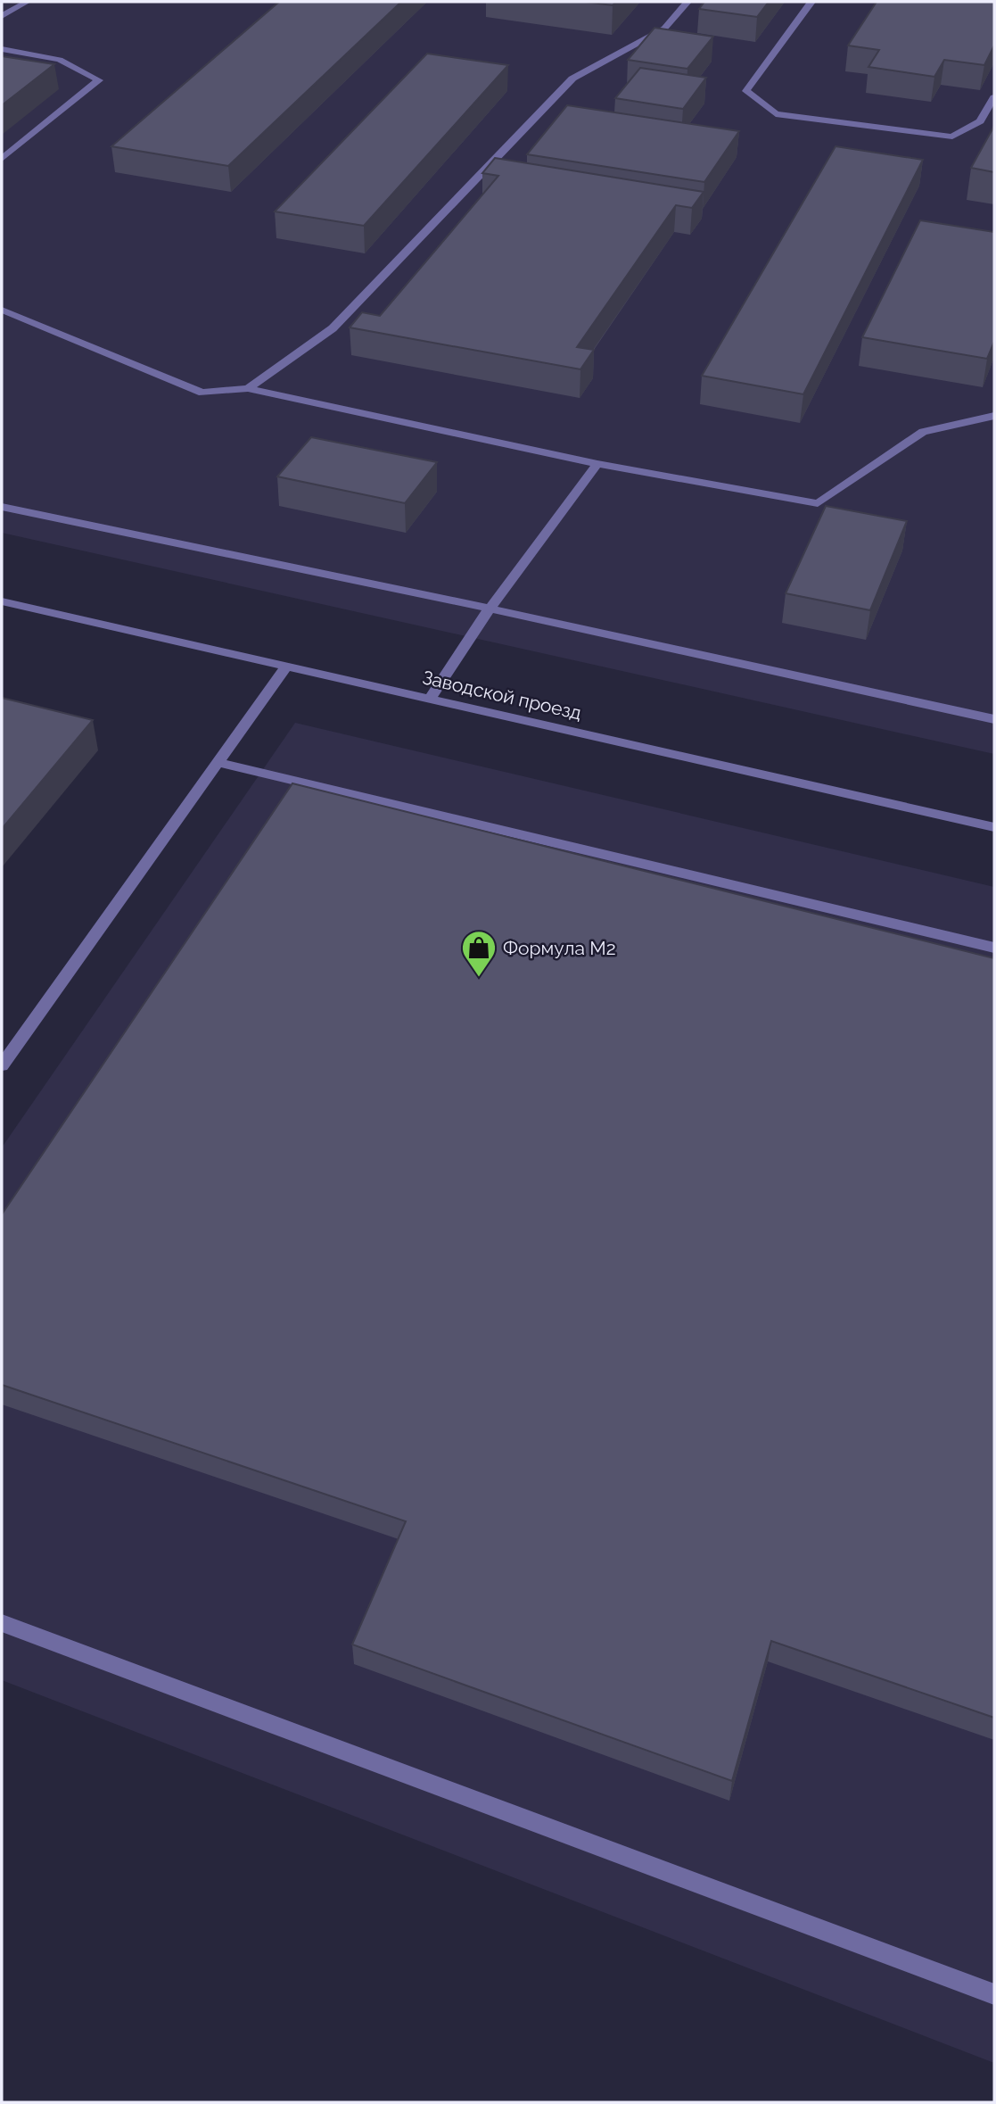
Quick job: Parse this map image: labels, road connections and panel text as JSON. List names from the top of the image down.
{
  "streets": {
    "street": ["Заводской проезд"]
  },
  "places": {
    "shop": ["Формула М2"]
  }
}
